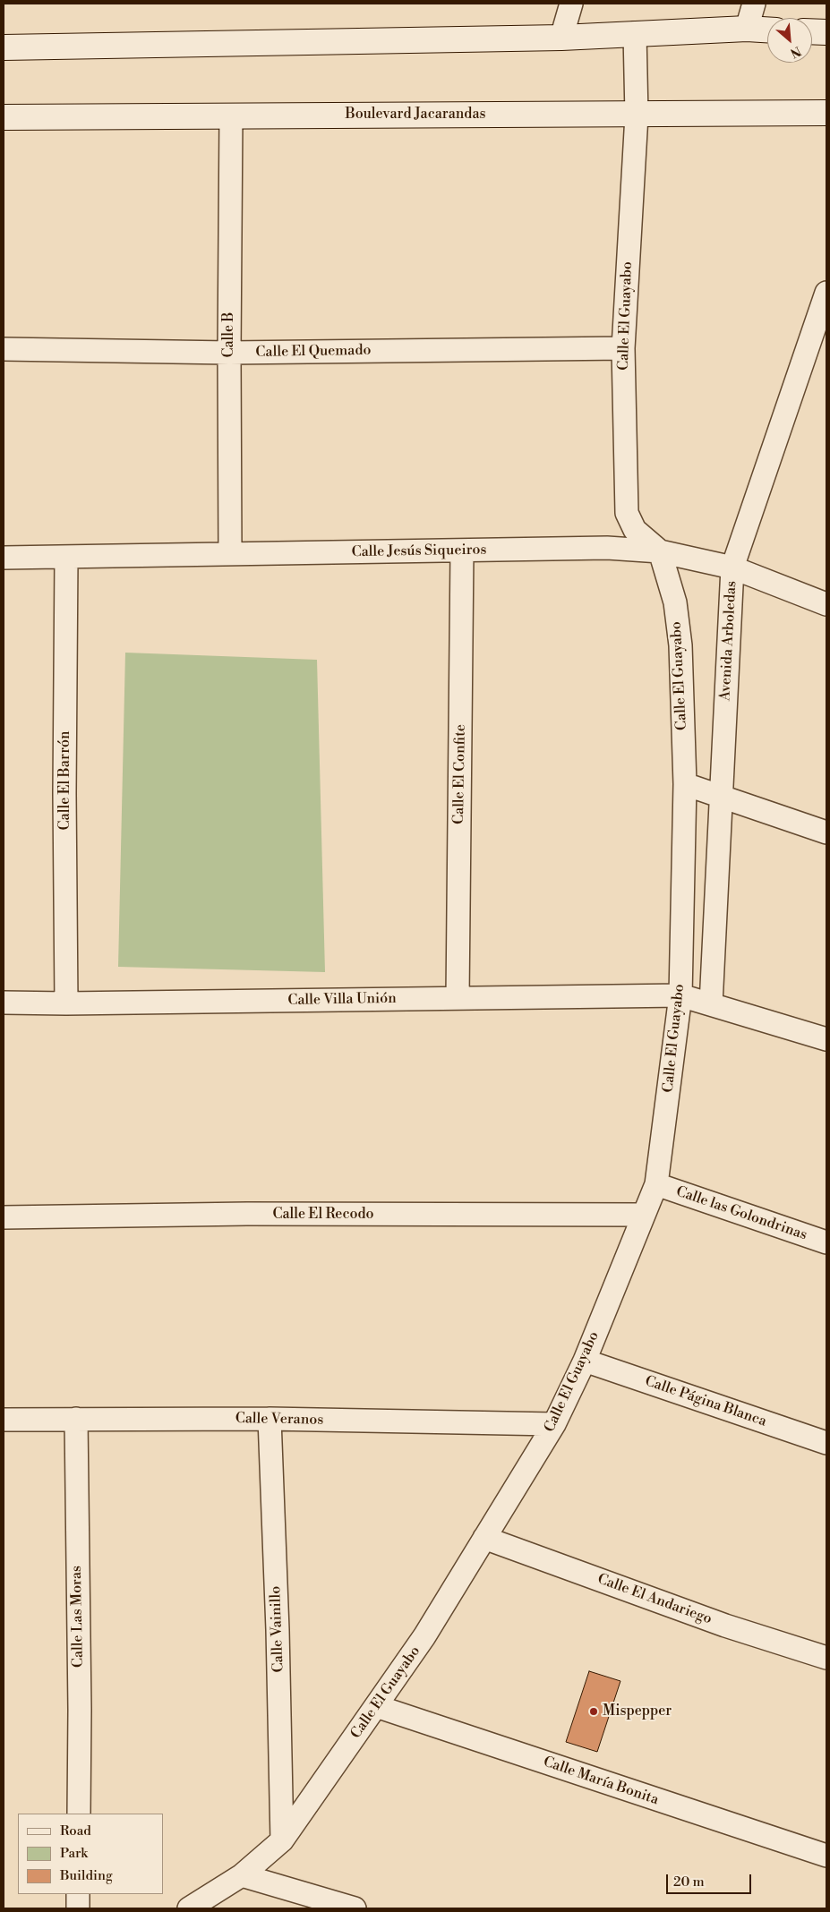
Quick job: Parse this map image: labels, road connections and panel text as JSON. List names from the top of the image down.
{
  "streets": {
    "main road": ["Boulevard Jacarandas"],
    "street": [
      "Calle El Guayabo",
      "Calle B",
      "Calle El Quemado",
      "Calle Jesús Siqueiros",
      "Avenida Arboledas",
      "Calle El Confite",
      "Calle El Barrón",
      "Calle Villa Unión",
      "Calle las Golondrinas",
      "Calle El Recodo",
      "Calle Página Blanca",
      "Calle Veranos",
      "Calle El Andariego",
      "Calle Las Moras",
      "Calle Vainillo",
      "Calle María Bonita"
    ]
  },
  "crossings": [
    ["Boulevard Jacarandas", "Calle El Guayabo"],
    ["Boulevard Jacarandas", "Calle B"],
    ["Calle El Guayabo", "Calle El Quemado"],
    ["Calle El Guayabo", "Calle Jesús Siqueiros"],
    ["Calle El Guayabo", "Calle Villa Unión"],
    ["Calle El Guayabo", "Calle las Golondrinas"],
    ["Calle El Guayabo", "Calle El Recodo"],
    ["Calle El Guayabo", "Calle Página Blanca"],
    ["Calle El Guayabo", "Calle Veranos"],
    ["Calle El Guayabo", "Calle El Andariego"],
    ["Calle El Guayabo", "Calle Vainillo"],
    ["Calle El Guayabo", "Calle María Bonita"],
    ["Calle B", "Calle El Quemado"],
    ["Calle B", "Calle Jesús Siqueiros"],
    ["Calle Jesús Siqueiros", "Avenida Arboledas"],
    ["Calle Jesús Siqueiros", "Calle El Confite"],
    ["Calle Jesús Siqueiros", "Calle El Barrón"],
    ["Avenida Arboledas", "Calle Villa Unión"],
    ["Calle El Confite", "Calle Villa Unión"],
    ["Calle El Barrón", "Calle Villa Unión"],
    ["Calle Veranos", "Calle Las Moras"],
    ["Calle Veranos", "Calle Vainillo"]
  ],
  "places": ["Mispepper"],
  "legend": ["Road", "Park", "Building"],
  "scale_bar": "20 m",
  "north": "bottom right"
}
